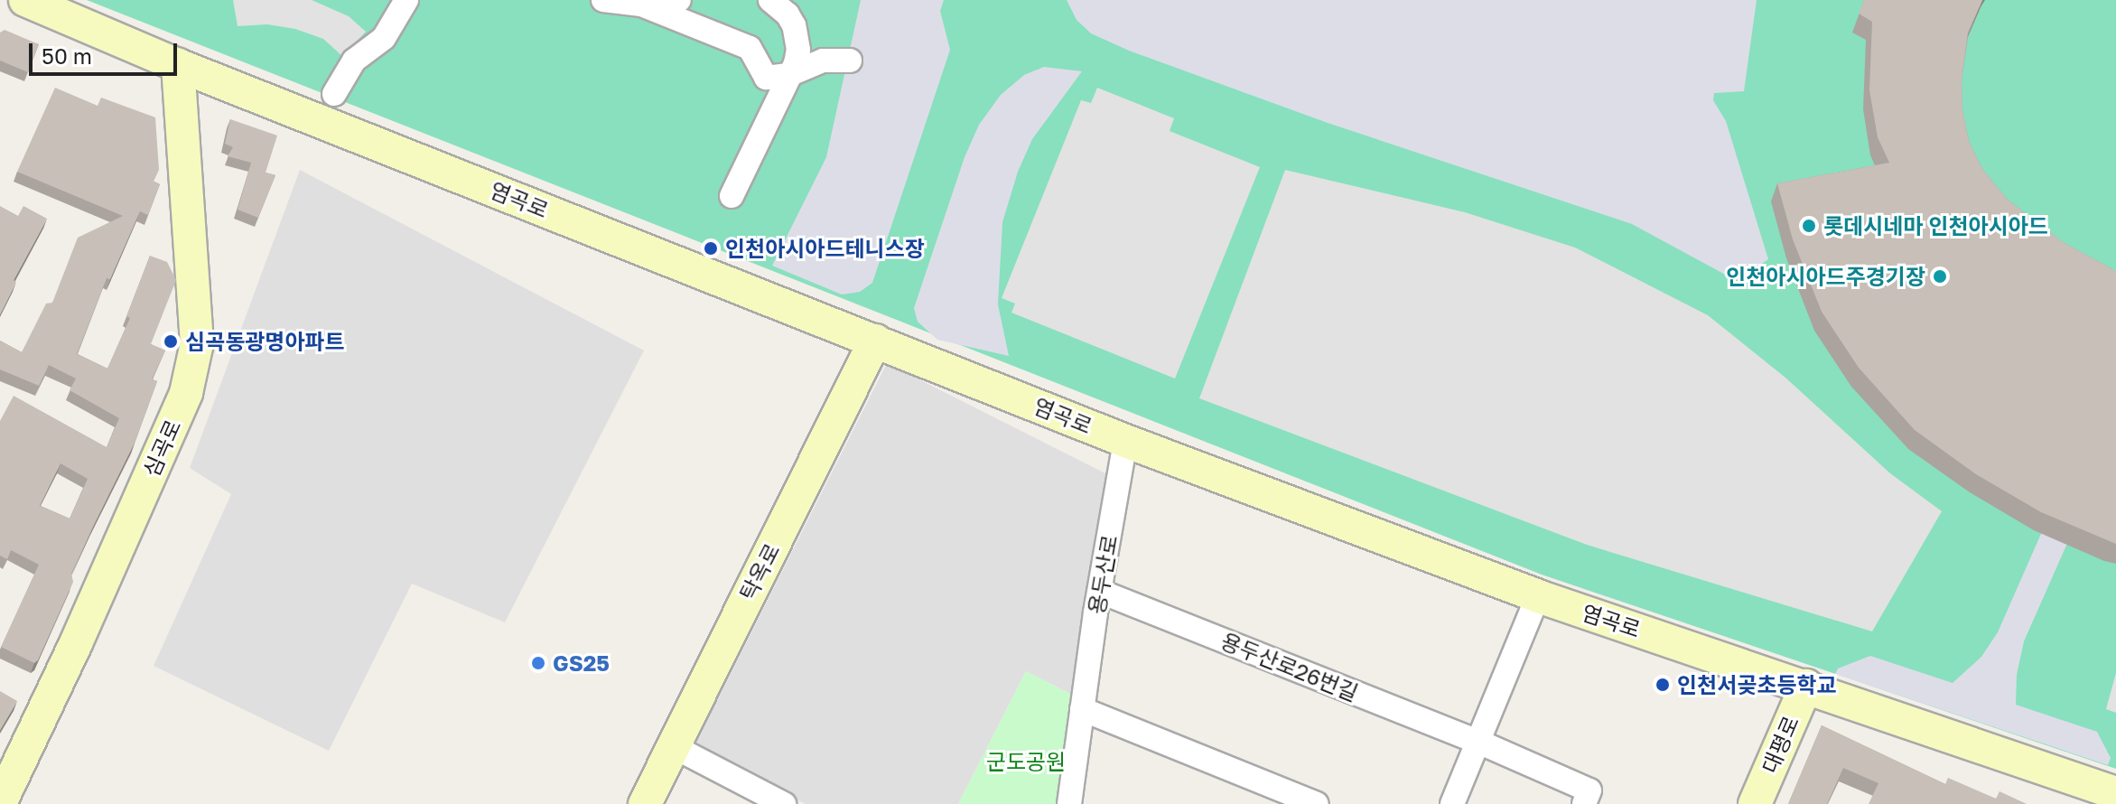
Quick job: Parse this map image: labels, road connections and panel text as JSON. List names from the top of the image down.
{
  "streets": {
    "main road": [
      "염곡로",
      "심곡로",
      "탁옥로",
      "대평로"
    ],
    "street": ["용두산로", "용두산로26번길"]
  },
  "crossings": [
    ["염곡로", "심곡로"],
    ["염곡로", "탁옥로"],
    ["염곡로", "용두산로"],
    ["염곡로", "대평로"],
    ["용두산로", "용두산로26번길"]
  ],
  "parks": ["군도공원"],
  "places": [
    "롯데시네마 인천아시아드",
    "인천아시아드테니스장",
    "인천아시아드주경기장",
    "심곡동광명아파트",
    "GS25",
    "인천서곶초등학교"
  ],
  "scale_bar": "50 m"
}
